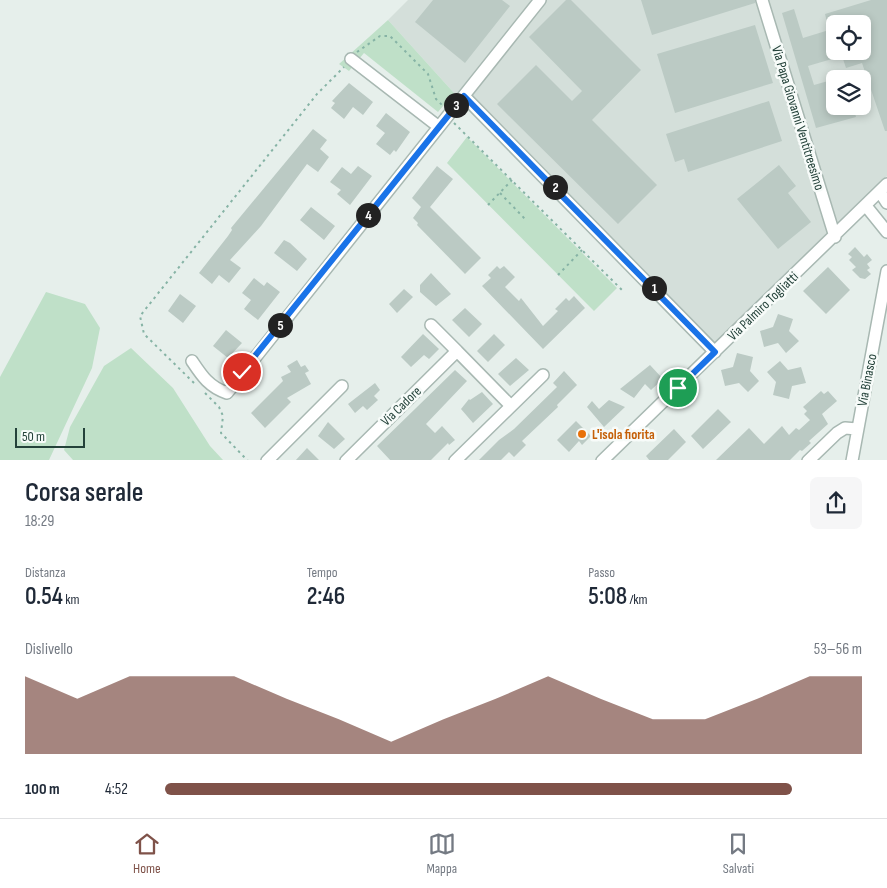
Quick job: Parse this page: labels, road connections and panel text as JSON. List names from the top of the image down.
{
  "streets": {
    "street": [
      "Via Papa Giovanni Ventitreesimo",
      "Via Palmiro Togliatti",
      "Via Binasco",
      "Via Cadore"
    ]
  },
  "crossings": [
    ["Via Papa Giovanni Ventitreesimo", "Via Palmiro Togliatti"]
  ],
  "places": ["L'isola fiorita"],
  "scale_bar": "50 m",
  "page": {
    "pins": [
      "3",
      "2",
      "4",
      "1",
      "5"
    ],
    "scale": "50 m",
    "heading": ["Corsa serale", "18:29"],
    "stats": [
      ["Distanza", "0.54 km"],
      ["Tempo", "2:46"],
      ["Passo", "5:08 /km"]
    ],
    "chart": ["Dislivello", "53–56 m"],
    "list": [
      {
        "name": "100 m",
        "note": "4:52"
      }
    ],
    "tabs": ["Home", "Mappa", "Salvati"]
  }
}
